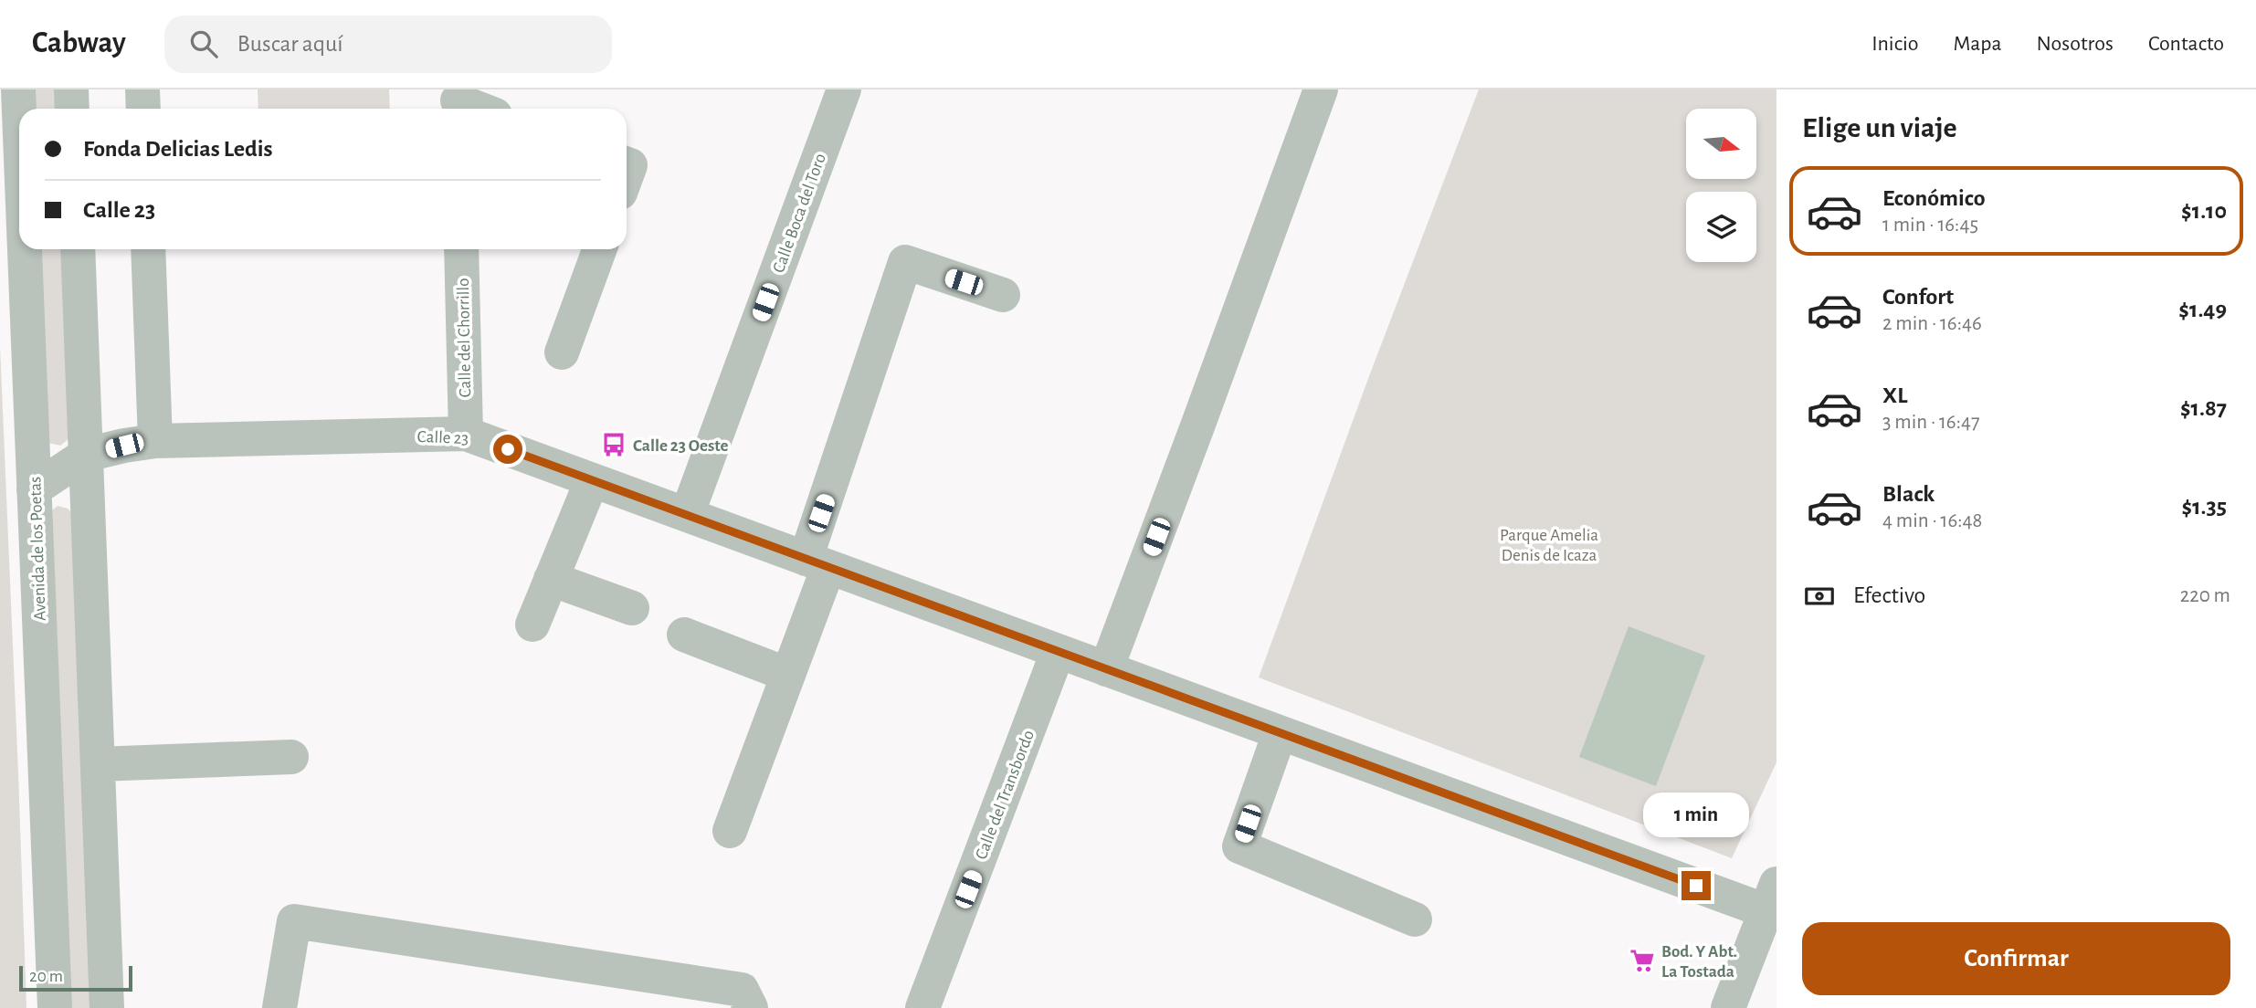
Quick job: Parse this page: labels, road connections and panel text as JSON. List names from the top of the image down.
{
  "streets": {
    "street": [
      "Calle Boca del Toro",
      "Calle del Chorrillo",
      "Calle 23",
      "Avenida de los Poetas",
      "Calle del Transbordo"
    ]
  },
  "crossings": [
    ["Calle Boca del Toro", "Calle 23"],
    ["Calle del Chorrillo", "Calle 23"],
    ["Calle 23", "Avenida de los Poetas"],
    ["Calle 23", "Calle del Transbordo"]
  ],
  "parks": ["Parque Amelia Denis de Icaza"],
  "places": {
    "bus stop": ["Calle 23 Oeste"],
    "supermarket": ["Bod. Y Abt. La Tostada"]
  },
  "scale_bar": "20 m",
  "north": "right",
  "page": {
    "header": "Cabway",
    "search": "Buscar aquí",
    "nav": [
      "Inicio",
      "Mapa",
      "Nosotros",
      "Contacto"
    ],
    "heading": "Elige un viaje",
    "banner": ["Fonda Delicias Ledis", "Calle 23"],
    "list": [
      {
        "name": "Económico",
        "note": "1 min · 16:45",
        "value": "$1.10"
      },
      {
        "name": "Confort",
        "note": "2 min · 16:46",
        "value": "$1.49"
      },
      {
        "name": "XL",
        "note": "3 min · 16:47",
        "value": "$1.87"
      },
      {
        "name": "Black",
        "note": "4 min · 16:48",
        "value": "$1.35"
      }
    ],
    "pay": ["Efectivo", "220 m"],
    "bubble": "1 min",
    "buttons": "Confirmar",
    "scale": "20 m"
  }
}
